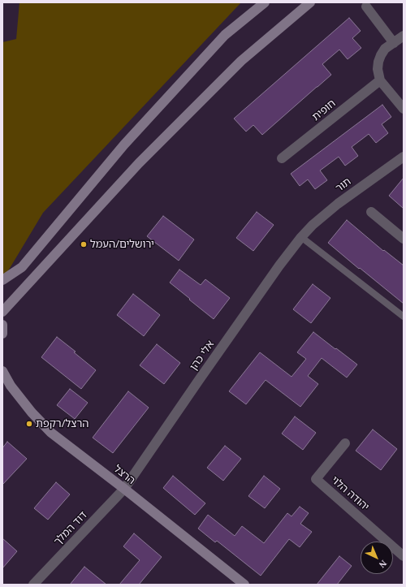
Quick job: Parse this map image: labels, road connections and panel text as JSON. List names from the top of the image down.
{
  "streets": {
    "street": [
      "חופית",
      "תור",
      "אלי כהן",
      "הרצל",
      "יהודה הלוי",
      "דוד המלך"
    ]
  },
  "crossings": [
    ["תור", "אלי כהן"],
    ["אלי כהן", "הרצל"],
    ["אלי כהן", "דוד המלך"],
    ["הרצל", "דוד המלך"]
  ],
  "places": ["ירושלים/העמל", "הרצל/רקפת"],
  "north": "bottom right"
}
